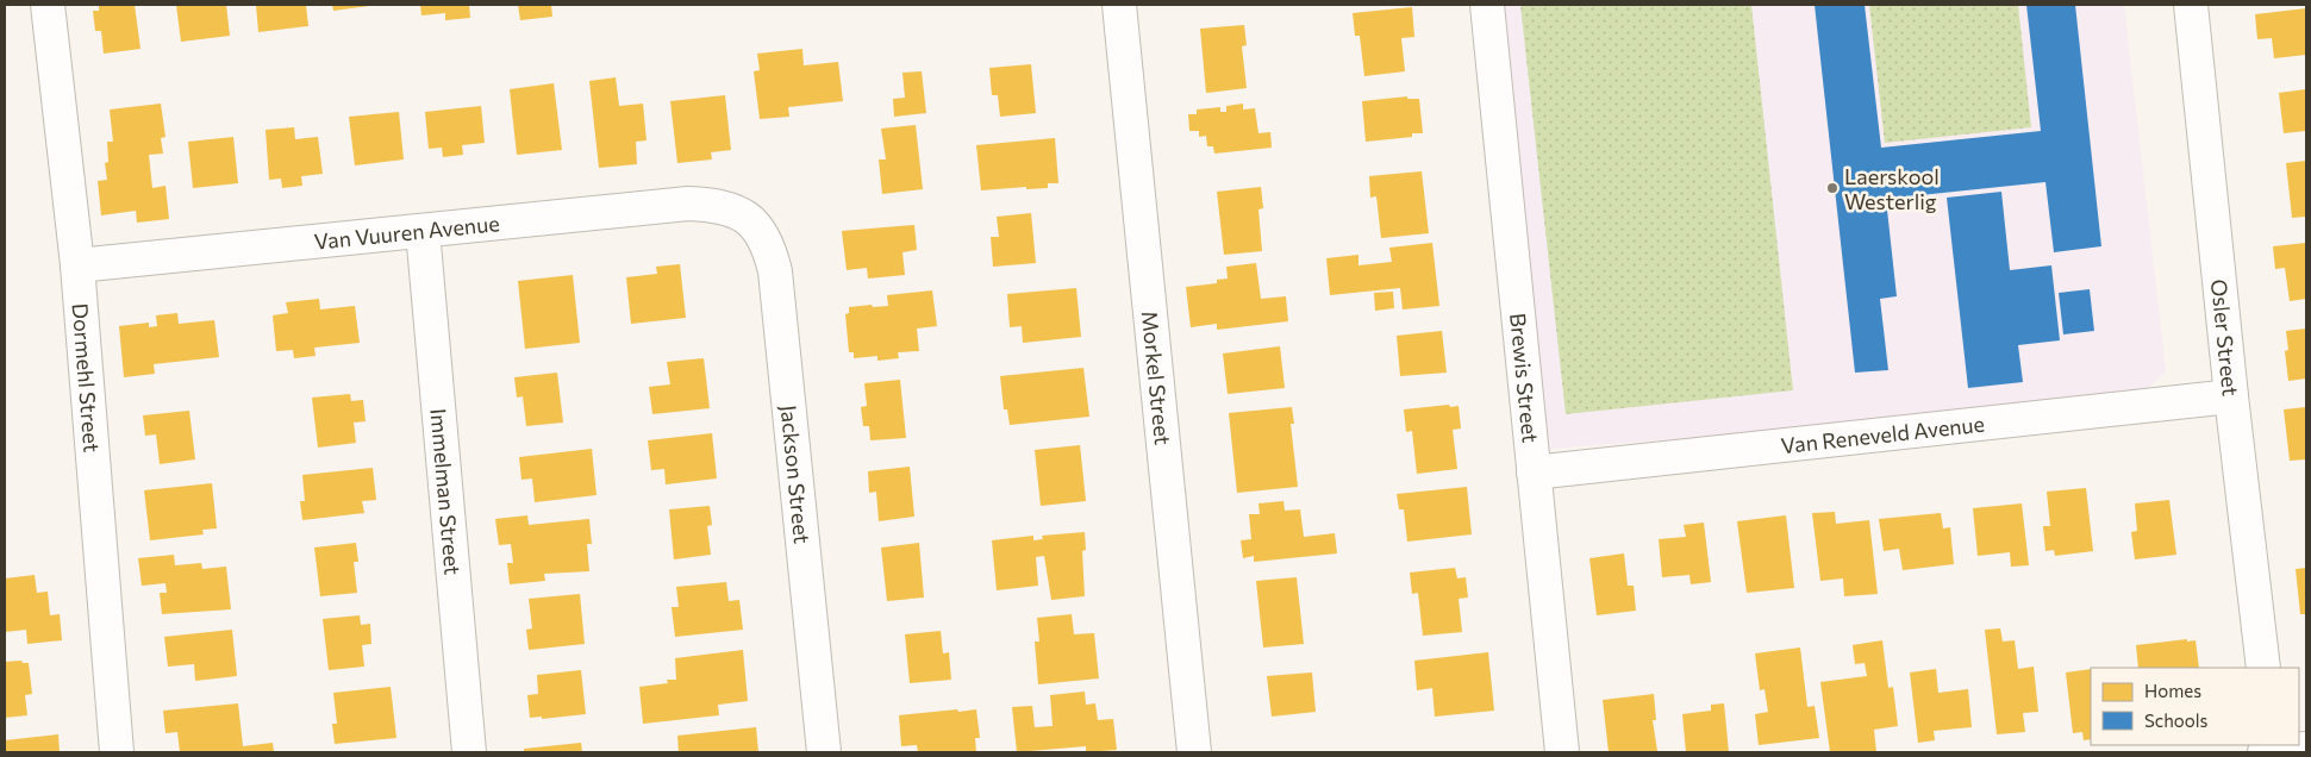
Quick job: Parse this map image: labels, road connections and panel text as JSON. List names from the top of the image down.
{
  "streets": {
    "street": [
      "Van Vuuren Avenue",
      "Osler Street",
      "Dormehl Street",
      "Morkel Street",
      "Brewis Street",
      "Van Reneveld Avenue",
      "Jackson Street",
      "Immelman Street"
    ]
  },
  "crossings": [
    ["Van Vuuren Avenue", "Dormehl Street"],
    ["Van Vuuren Avenue", "Jackson Street"],
    ["Van Vuuren Avenue", "Immelman Street"],
    ["Osler Street", "Van Reneveld Avenue"],
    ["Brewis Street", "Van Reneveld Avenue"]
  ],
  "places": ["Laerskool Westerlig"],
  "legend": ["Homes", "Schools"]
}
